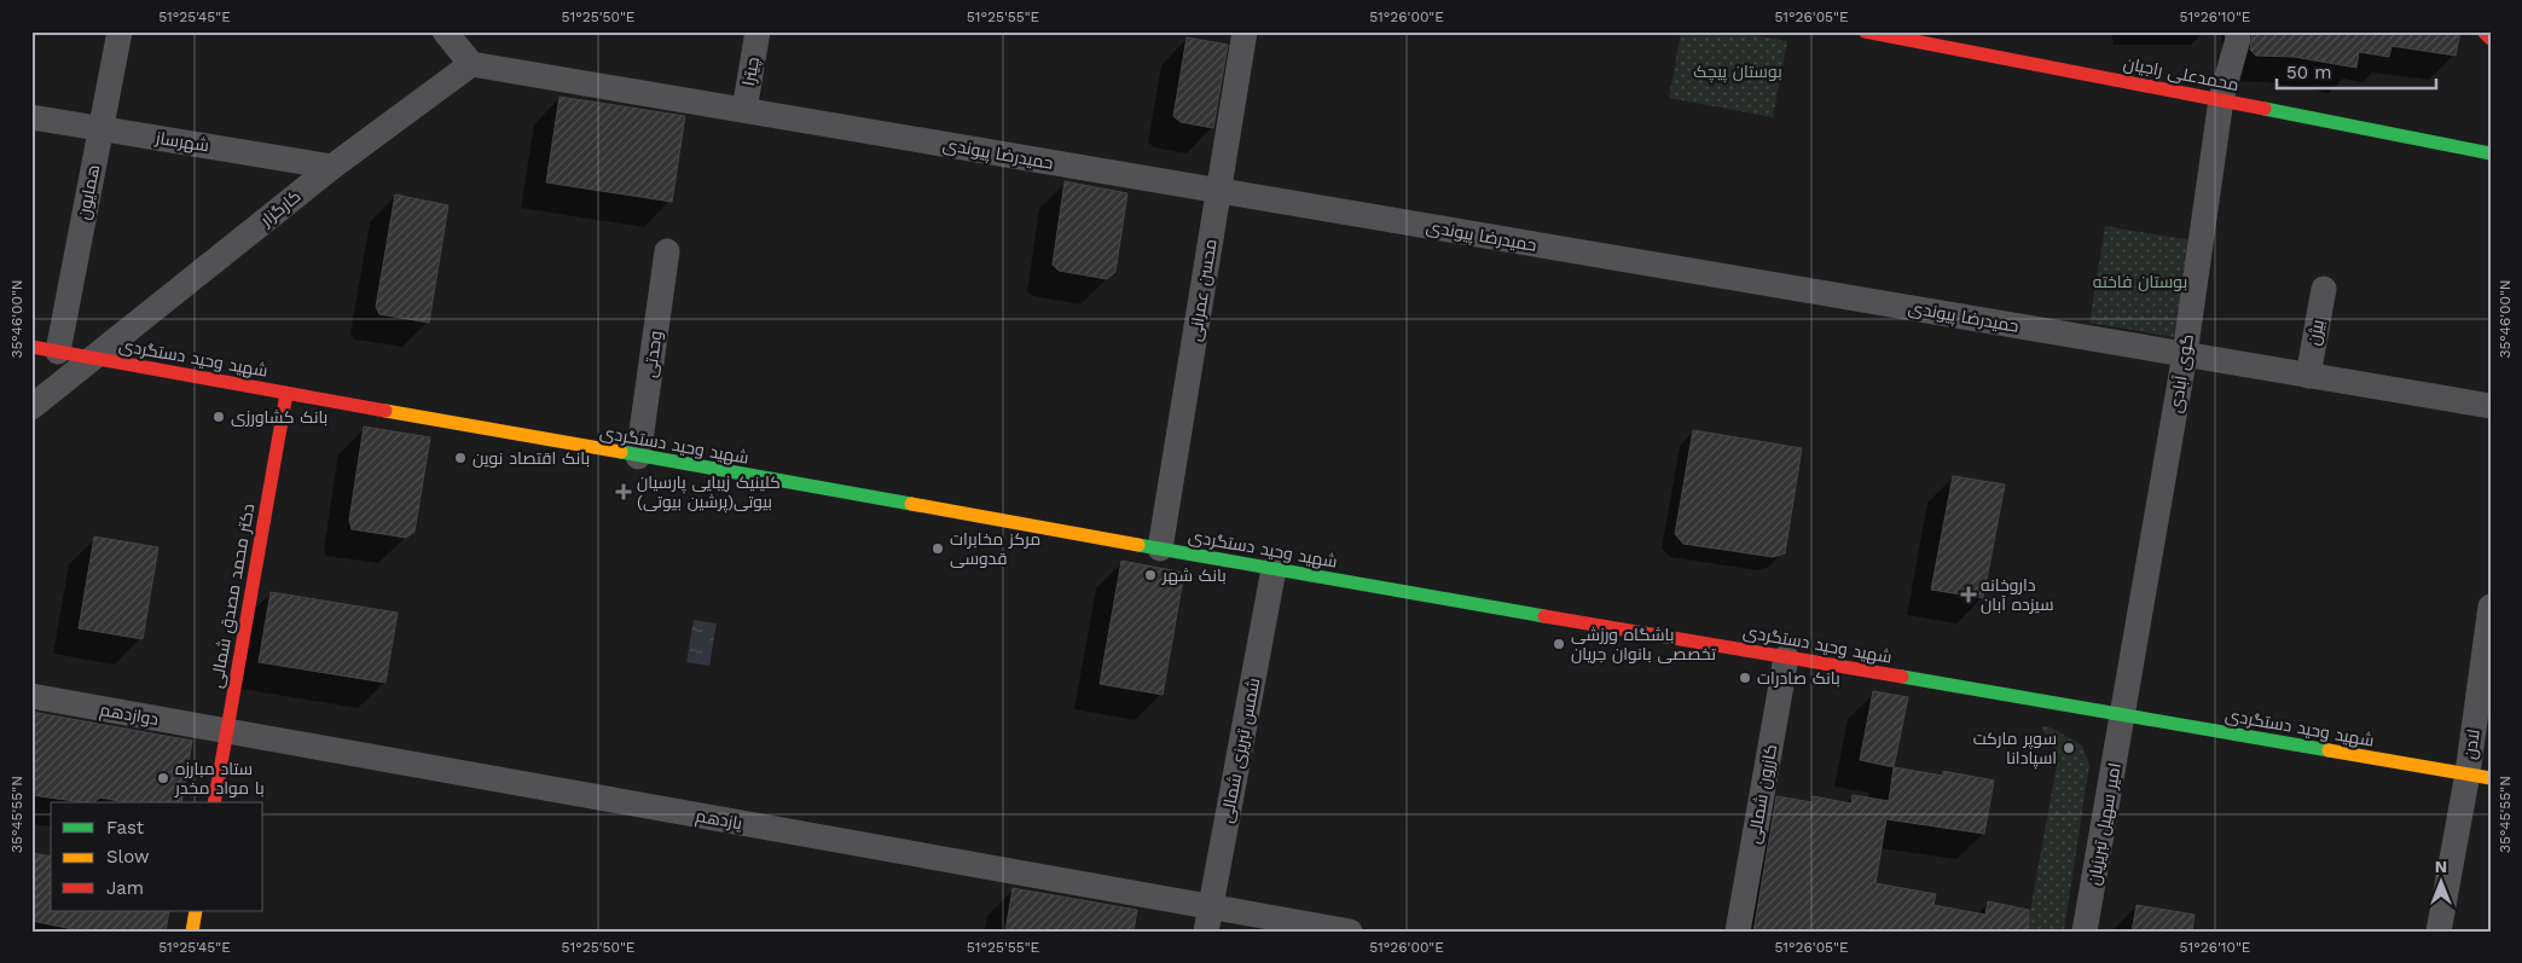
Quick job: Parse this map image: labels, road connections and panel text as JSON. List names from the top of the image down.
{
  "streets": {
    "main road": ["محمدعلی راجیان", "شهید وحید دستگردی", "دکتر محمد مصدق شمالی"],
    "street": [
      "چیترا",
      "شهرساز",
      "حمیدرضا پیوندی",
      "همایون",
      "کارگزار",
      "محسن عمرانی",
      "بیژن",
      "وحدتی",
      "گوی آبادی",
      "دوازدهم",
      "لادن",
      "شمس تبریزی شمالی",
      "کازرون شمالی",
      "یازدهم",
      "امیر سهیل تبریزیان"
    ]
  },
  "crossings": [
    ["چیترا", "حمیدرضا پیوندی"],
    ["محمدعلی راجیان", "گوی آبادی"],
    ["شهرساز", "همایون"],
    ["شهرساز", "کارگزار"],
    ["حمیدرضا پیوندی", "کارگزار"],
    ["حمیدرضا پیوندی", "محسن عمرانی"],
    ["حمیدرضا پیوندی", "بیژن"],
    ["حمیدرضا پیوندی", "گوی آبادی"],
    ["همایون", "شهید وحید دستگردی"],
    ["کارگزار", "شهید وحید دستگردی"],
    ["محسن عمرانی", "شهید وحید دستگردی"],
    ["وحدتی", "شهید وحید دستگردی"],
    ["شهید وحید دستگردی", "گوی آبادی"],
    ["شهید وحید دستگردی", "دکتر محمد مصدق شمالی"],
    ["شهید وحید دستگردی", "لادن"],
    ["شهید وحید دستگردی", "شمس تبریزی شمالی"],
    ["شهید وحید دستگردی", "کازرون شمالی"],
    ["شهید وحید دستگردی", "امیر سهیل تبریزیان"],
    ["گوی آبادی", "امیر سهیل تبریزیان"],
    ["دکتر محمد مصدق شمالی", "دوازدهم"],
    ["دکتر محمد مصدق شمالی", "یازدهم"],
    ["دوازدهم", "یازدهم"],
    ["شمس تبریزی شمالی", "یازدهم"]
  ],
  "parks": ["بوستان پیچک", "بوستان فاخته"],
  "places": {
    "other": [
      "بانک کشاورزی",
      "بانک اقتصاد نوین",
      "مرکز مخابرات قدوسی",
      "بانک شهر",
      "باشگاه ورزشی تخصصی بانوان جریان",
      "بانک صادرات",
      "سوپر مارکت اسپادانا",
      "ستاد مبارزه با مواد مخدر"
    ],
    "health": ["کلینیک زیبایی پارسیان بیوتی(پرشین بیوتی)", "داروخانه سیزده آبان"]
  },
  "legend": ["Fast", "Slow", "Jam"],
  "scale_bar": "50 m",
  "north": "top",
  "coordinates": [
    "51°25'45\"E",
    "51°25'50\"E",
    "51°25'55\"E",
    "51°26'00\"E",
    "51°26'05\"E",
    "51°26'10\"E",
    "35°46'00\"N",
    "35°45'55\"N"
  ]
}
